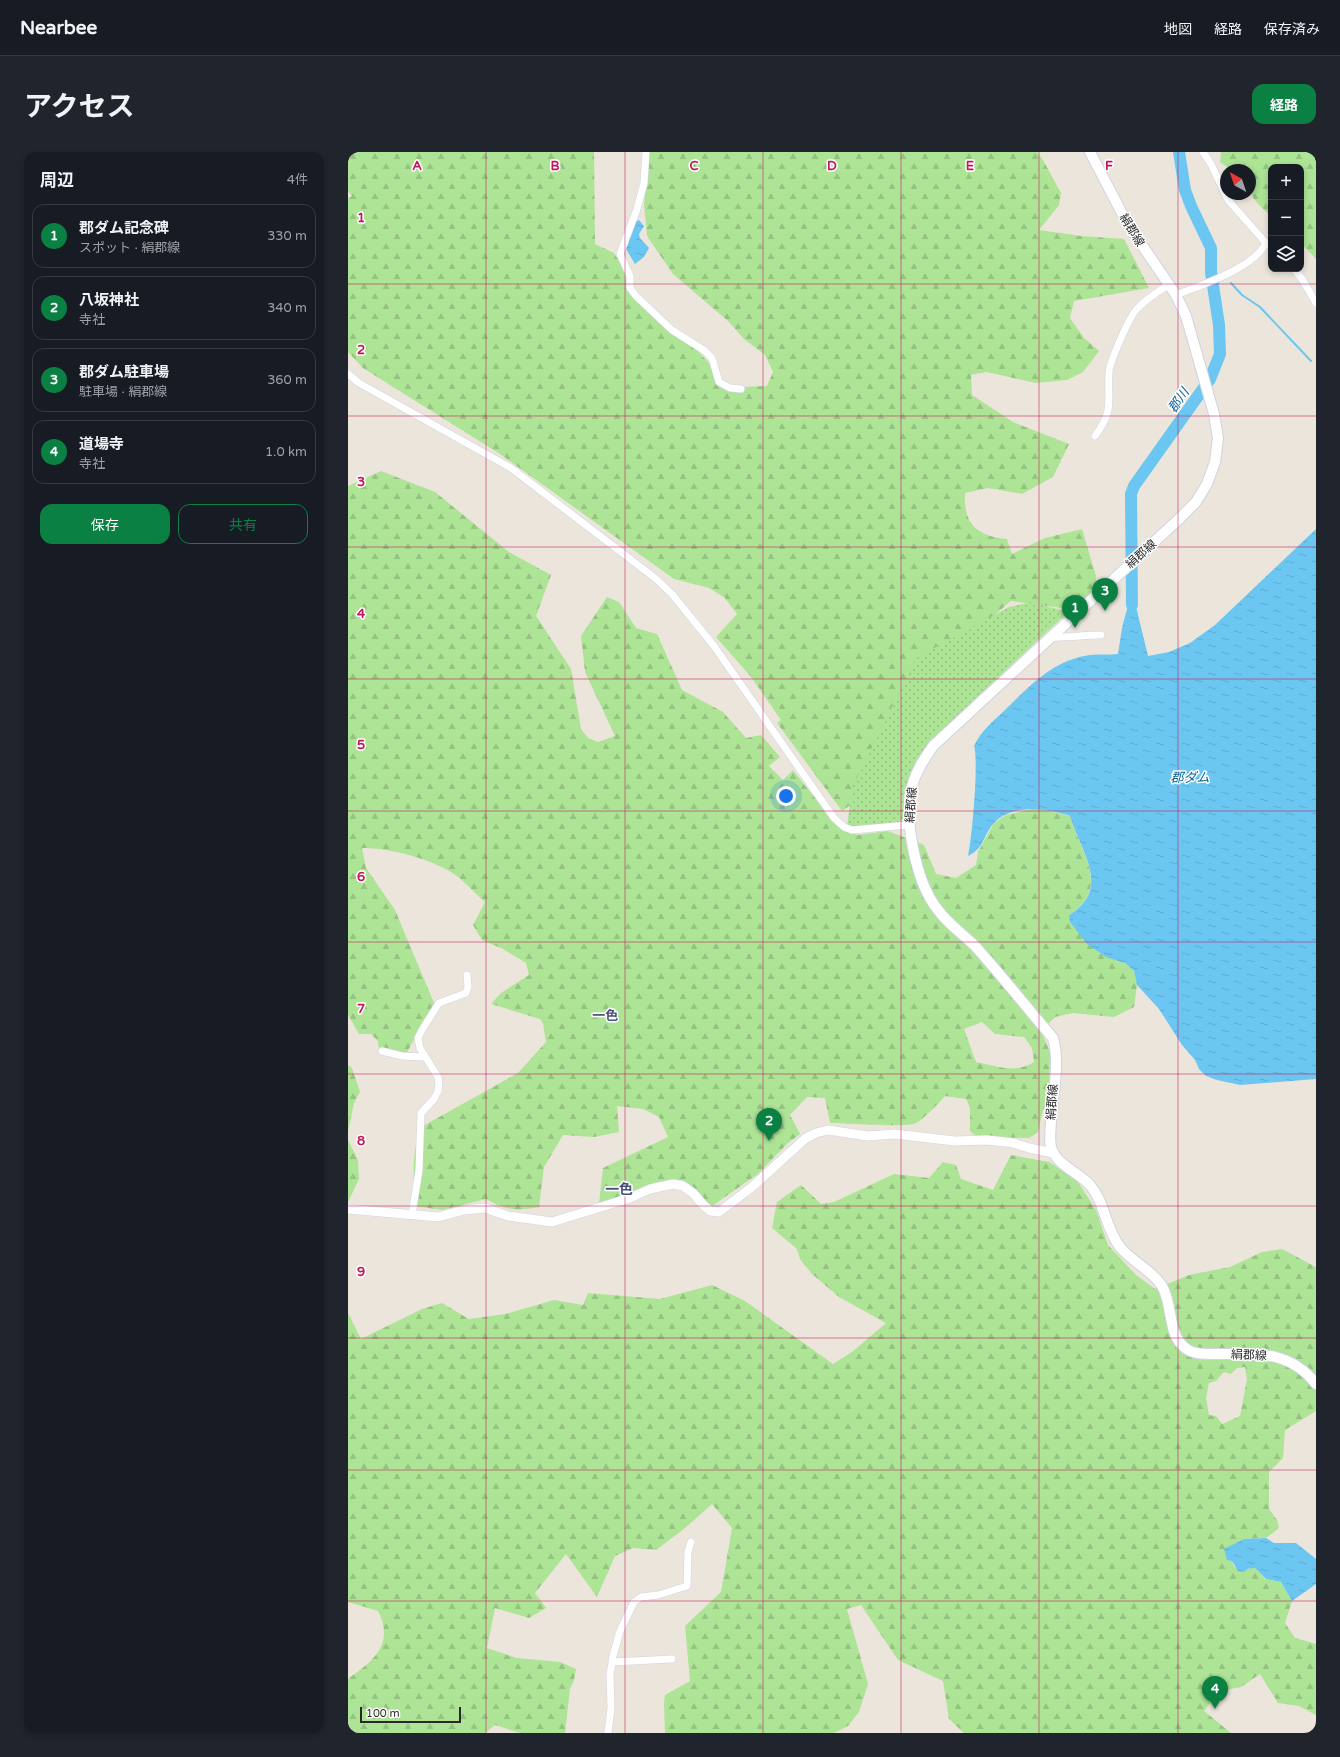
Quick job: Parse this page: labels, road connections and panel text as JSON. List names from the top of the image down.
{
  "streets": {
    "main road": ["絹郡線"]
  },
  "districts": ["一色", "一色"],
  "water": ["郡川", "郡ダム"],
  "scale_bar": "100 m",
  "north": "top left",
  "page": {
    "header": "Nearbee",
    "nav": ["地図", "経路", "保存済み"],
    "title": "アクセス",
    "buttons": [
      "経路",
      ["保存", "共有"]
    ],
    "heading": ["周辺", "4件"],
    "map_buttons": ["+", "−"],
    "list": [
      {
        "mark": "1",
        "name": "郡ダム記念碑",
        "note": "スポット · 絹郡線",
        "value": "330 m"
      },
      {
        "mark": "2",
        "name": "八坂神社",
        "note": "寺社",
        "value": "340 m"
      },
      {
        "mark": "3",
        "name": "郡ダム駐車場",
        "note": "駐車場 · 絹郡線",
        "value": "360 m"
      },
      {
        "mark": "4",
        "name": "道場寺",
        "note": "寺社",
        "value": "1.0 km"
      }
    ],
    "pins": [
      "3",
      "1",
      "2",
      "4"
    ],
    "scale": "100 m"
  },
  "grid": {
    "columns": [
      "A",
      "B",
      "C",
      "D",
      "E",
      "F"
    ],
    "rows": [
      "1",
      "2",
      "3",
      "4",
      "5",
      "6",
      "7",
      "8",
      "9"
    ]
  }
}
